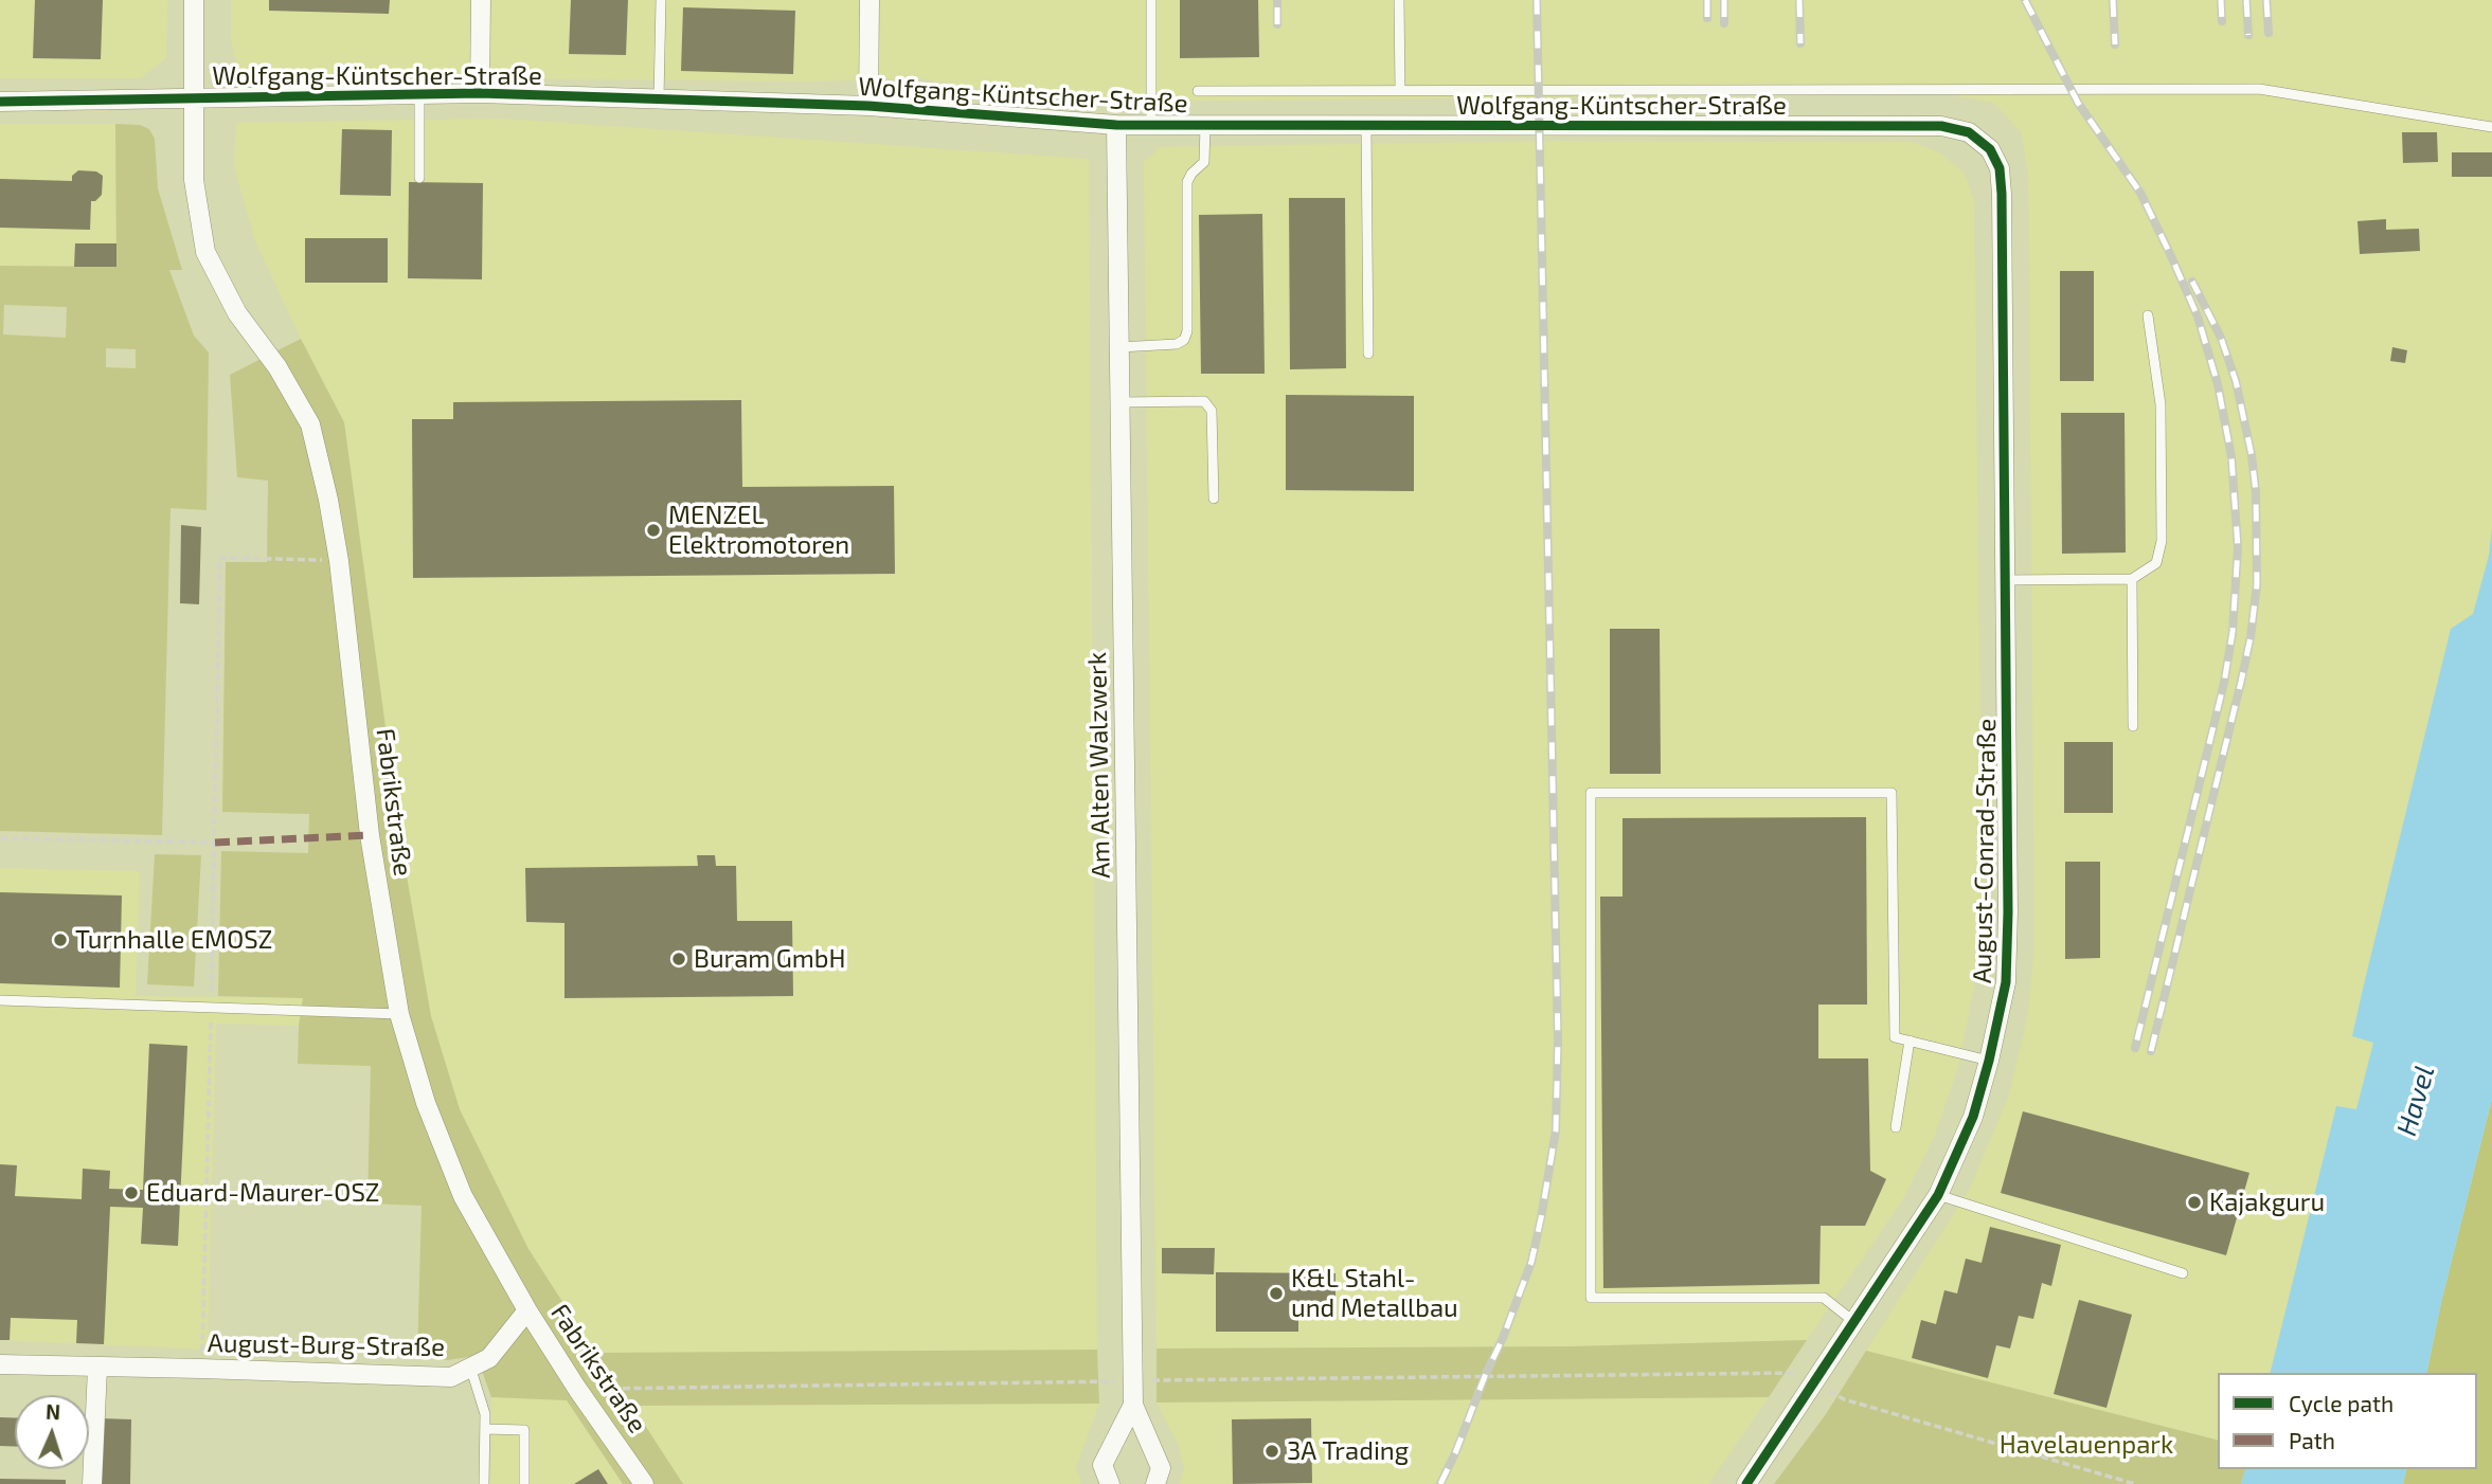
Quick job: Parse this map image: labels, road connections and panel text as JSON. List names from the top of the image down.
{
  "streets": {
    "street": [
      "Wolfgang-Küntscher-Straße",
      "Am Alten Walzwerk",
      "Fabrikstraße",
      "August-Conrad-Straße",
      "August-Burg-Straße"
    ]
  },
  "crossings": [
    ["Wolfgang-Küntscher-Straße", "Am Alten Walzwerk"],
    ["Wolfgang-Küntscher-Straße", "Fabrikstraße"],
    ["Wolfgang-Küntscher-Straße", "August-Conrad-Straße"],
    ["Fabrikstraße", "August-Burg-Straße"]
  ],
  "water": ["Havel"],
  "parks": ["Havelauenpark"],
  "places": [
    "MENZEL Elektromotoren",
    "Turnhalle EMOSZ",
    "Buram GmbH",
    "Eduard-Maurer-OSZ",
    "Kajakguru",
    "K&L Stahl- und Metallbau",
    "3A Trading"
  ],
  "legend": ["Cycle path", "Path"],
  "north": "top"
}
